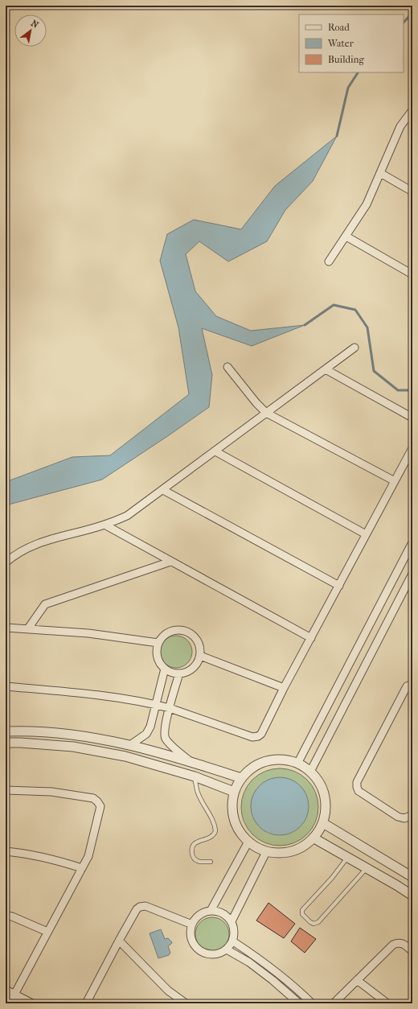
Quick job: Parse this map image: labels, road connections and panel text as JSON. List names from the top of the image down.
{
  "legend": ["Road", "Water", "Building"],
  "north": "top right"
}
